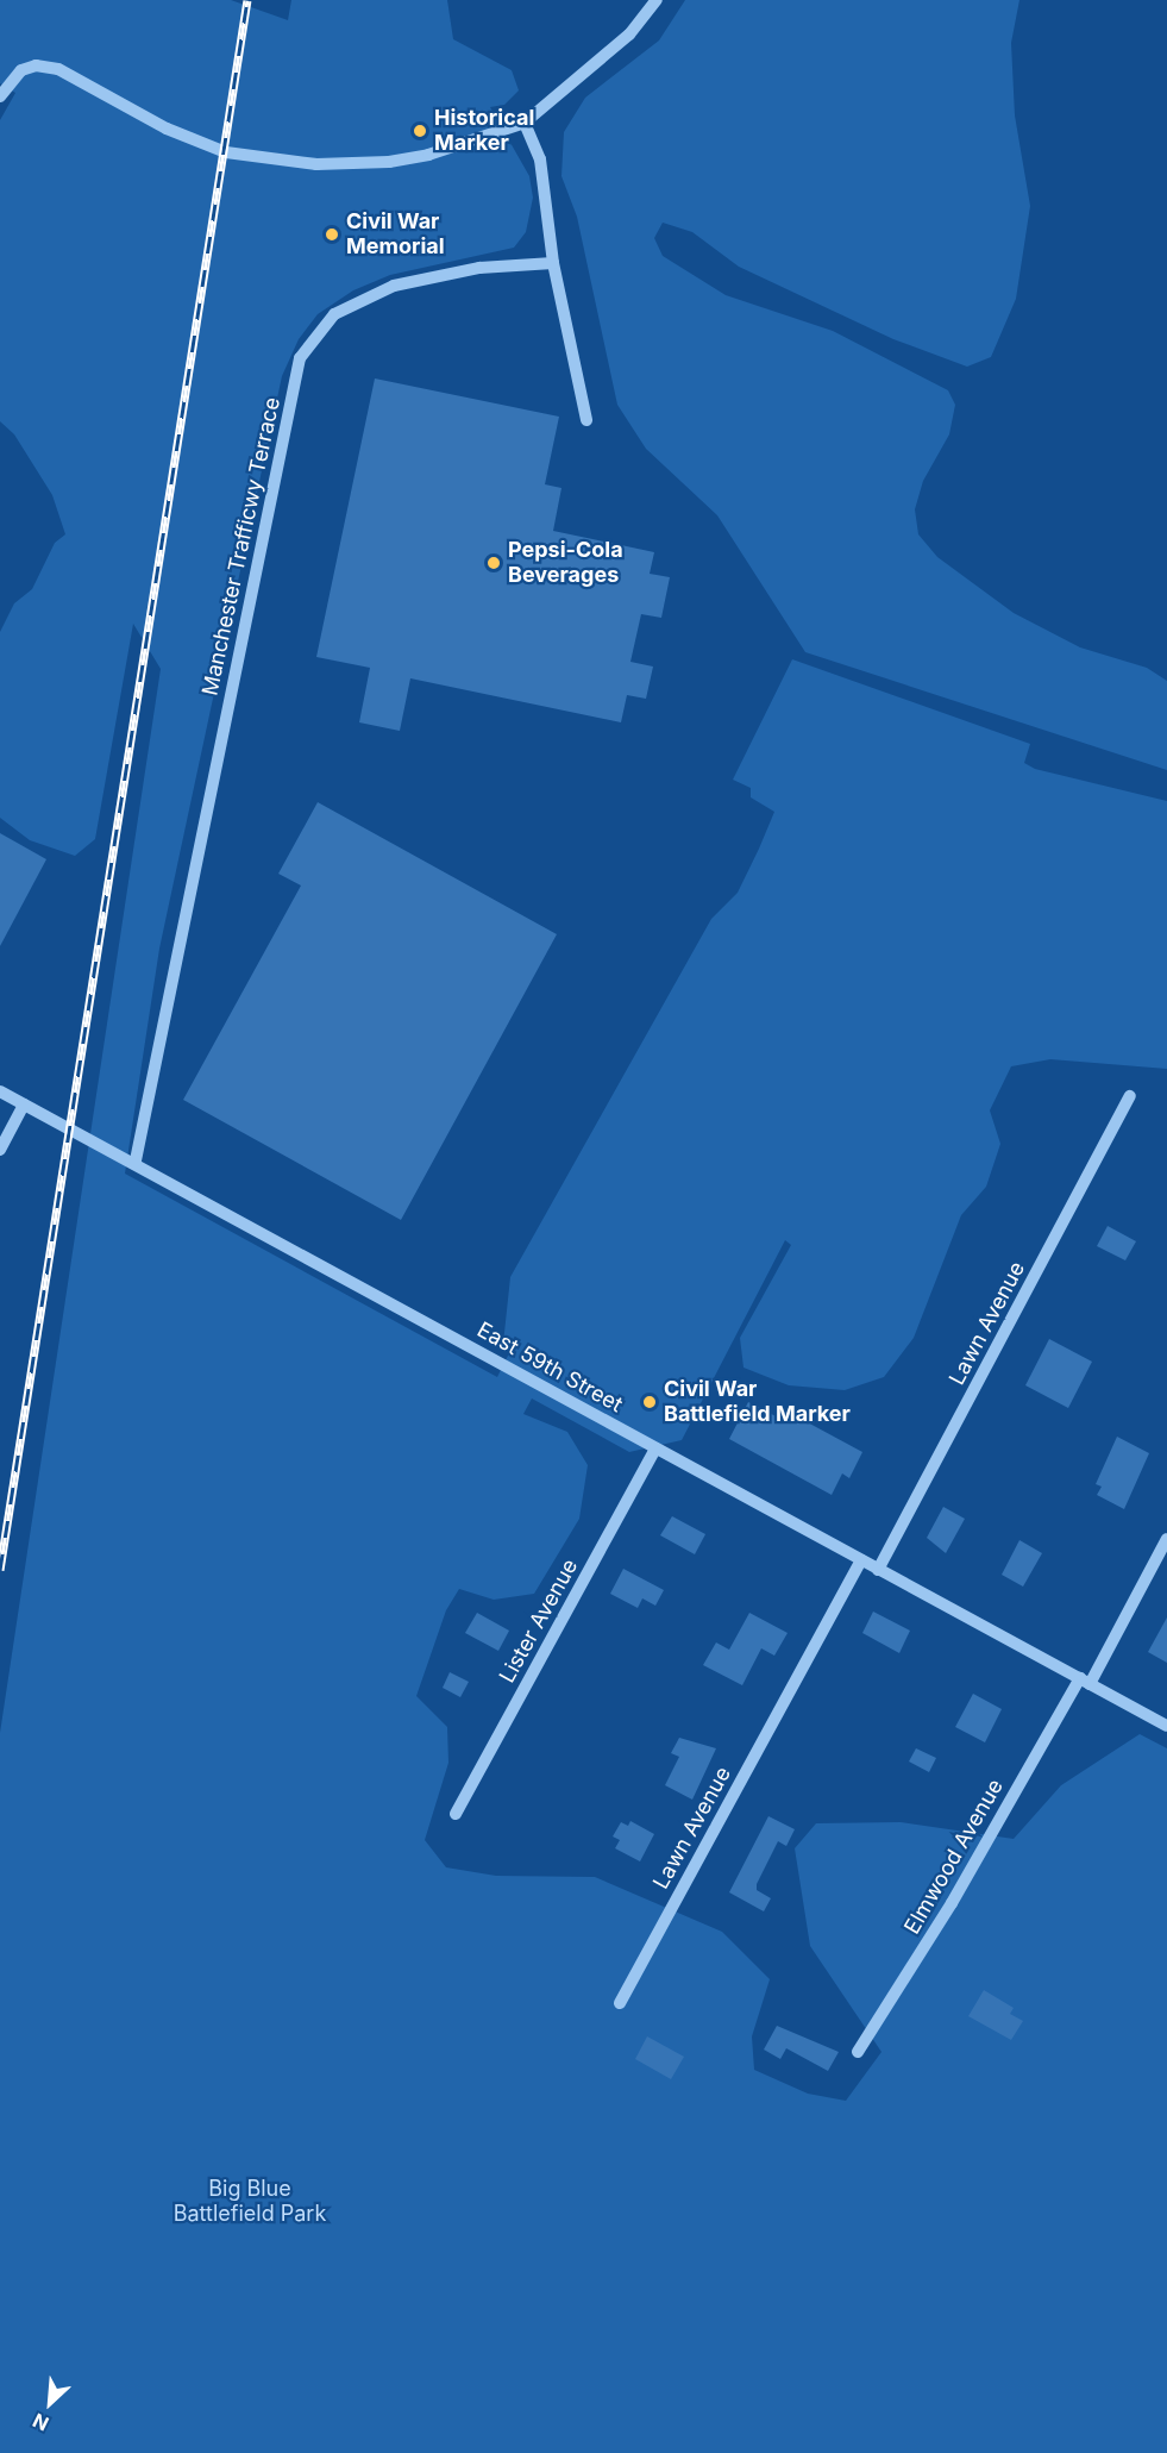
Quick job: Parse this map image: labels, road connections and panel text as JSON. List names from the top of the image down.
{
  "streets": {
    "street": [
      "Manchester Trafficwy Terrace",
      "Lawn Avenue",
      "East 59th Street",
      "Lister Avenue",
      "Elmwood Avenue"
    ]
  },
  "crossings": [
    ["Manchester Trafficwy Terrace", "East 59th Street"],
    ["Lawn Avenue", "East 59th Street"],
    ["East 59th Street", "Lister Avenue"],
    ["East 59th Street", "Elmwood Avenue"]
  ],
  "parks": ["Big Blue Battlefield Park"],
  "places": [
    "Historical Marker",
    "Civil War Memorial",
    "Pepsi-Cola Beverages",
    "Civil War Battlefield Marker"
  ],
  "north": "bottom left"
}
